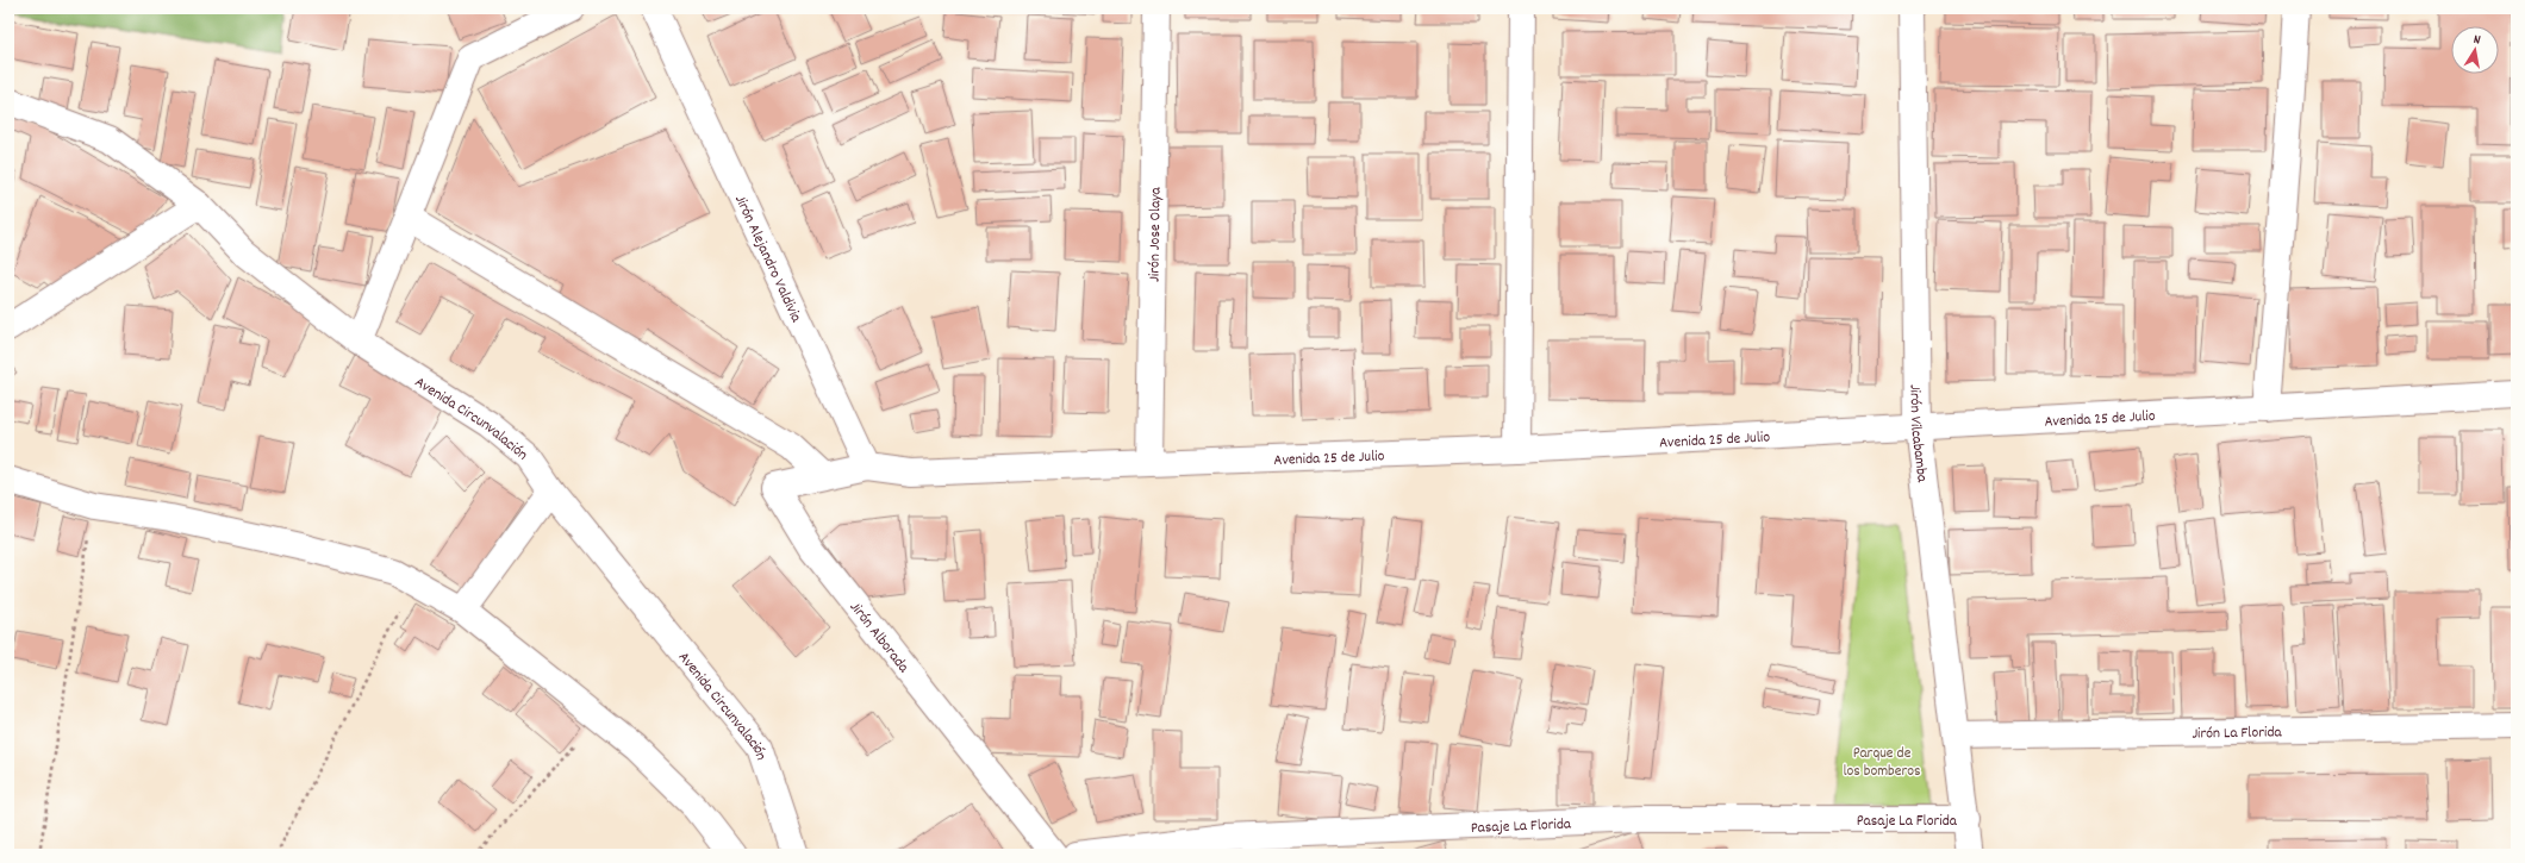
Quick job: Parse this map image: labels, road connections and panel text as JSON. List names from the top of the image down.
{
  "streets": {
    "street": [
      "Jirón Jose Olaya",
      "Jirón Alejandro Valdivia",
      "Avenida 25 de Julio",
      "Avenida Circunvalación",
      "Jirón Vilcabamba",
      "Jirón Alborada",
      "Jirón La Florida",
      "Pasaje La Florida"
    ]
  },
  "crossings": [
    ["Jirón Jose Olaya", "Avenida 25 de Julio"],
    ["Jirón Alejandro Valdivia", "Avenida 25 de Julio"],
    ["Jirón Alejandro Valdivia", "Jirón Alborada"],
    ["Avenida 25 de Julio", "Jirón Vilcabamba"],
    ["Avenida 25 de Julio", "Jirón Alborada"],
    ["Jirón Vilcabamba", "Jirón La Florida"],
    ["Jirón Vilcabamba", "Pasaje La Florida"]
  ],
  "parks": ["Parque de los bomberos"],
  "north": "top"
}
